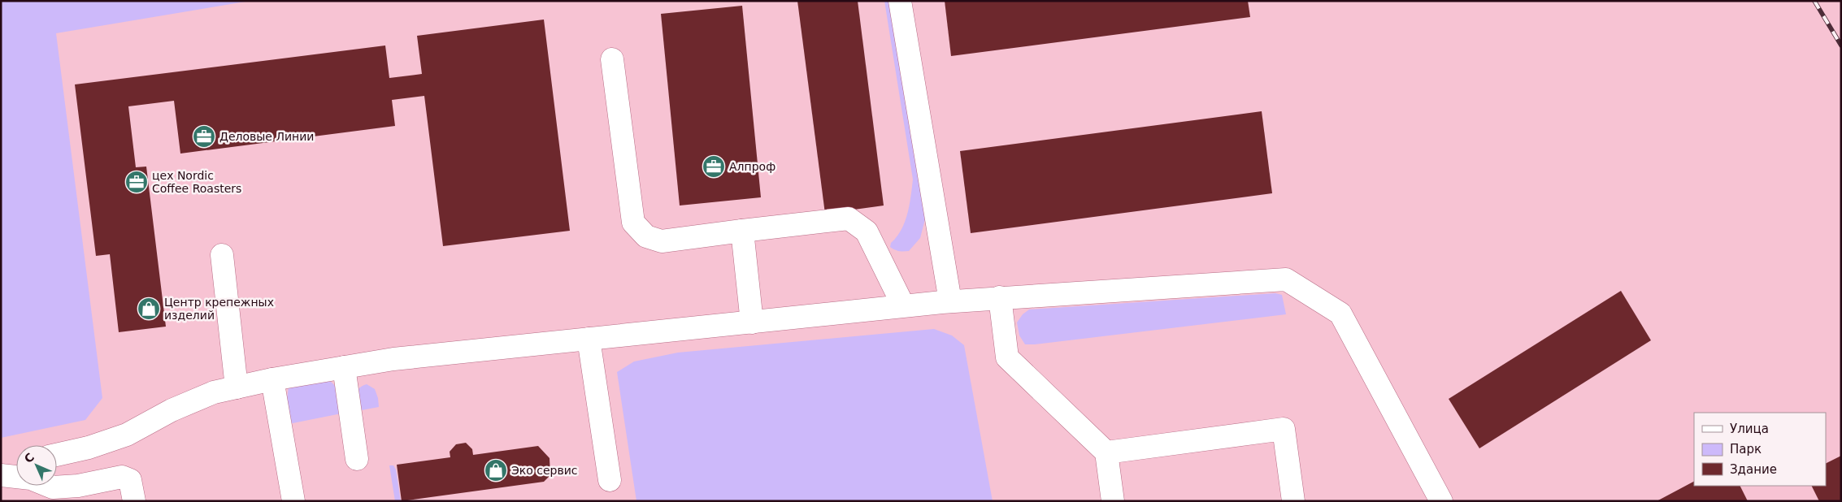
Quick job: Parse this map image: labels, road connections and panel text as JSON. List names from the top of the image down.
{
  "places": {
    "office": ["Деловые Линии", "Алпроф", "цех Nordic Coffee Roasters"],
    "shop": ["Центр крепежных изделий", "Эко сервис"]
  },
  "legend": ["Улица", "Парк", "Здание"],
  "north": "top left"
}
